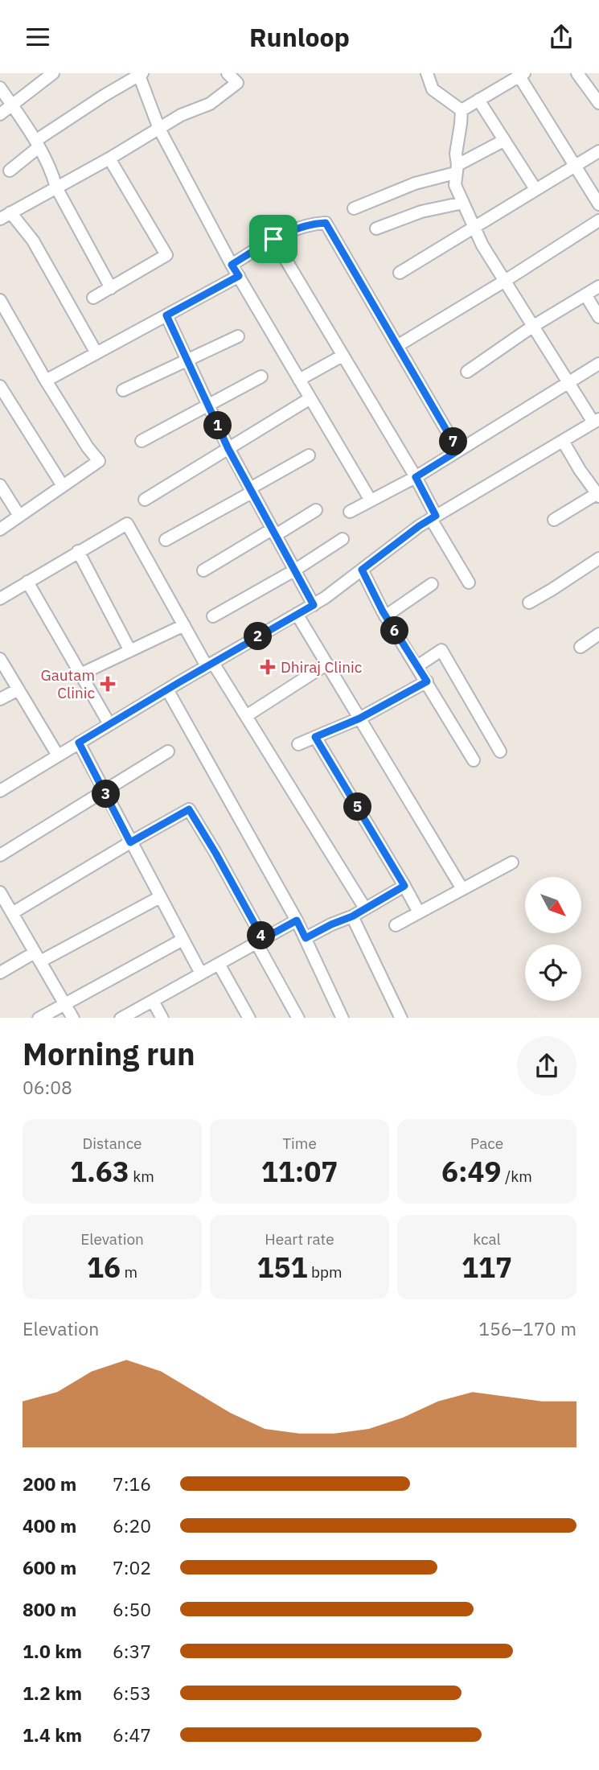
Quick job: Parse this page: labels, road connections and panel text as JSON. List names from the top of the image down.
{
  "places": {
    "health": ["Dhiraj Clinic", "Gautam Clinic"]
  },
  "north": "bottom right",
  "page": {
    "header": "Runloop",
    "pins": [
      "1",
      "7",
      "6",
      "2",
      "3",
      "5",
      "4"
    ],
    "heading": ["Morning run", "06:08"],
    "stats": [
      ["Distance", "1.63 km"],
      ["Time", "11:07"],
      ["Pace", "6:49 /km"],
      ["Elevation", "16 m"],
      ["Heart rate", "151 bpm"],
      ["kcal", "117"]
    ],
    "chart": ["Elevation", "156–170 m"],
    "list": [
      {
        "name": "200 m",
        "note": "7:16"
      },
      {
        "name": "400 m",
        "note": "6:20"
      },
      {
        "name": "600 m",
        "note": "7:02"
      },
      {
        "name": "800 m",
        "note": "6:50"
      },
      {
        "name": "1.0 km",
        "note": "6:37"
      },
      {
        "name": "1.2 km",
        "note": "6:53"
      },
      {
        "name": "1.4 km",
        "note": "6:47"
      }
    ]
  }
}
